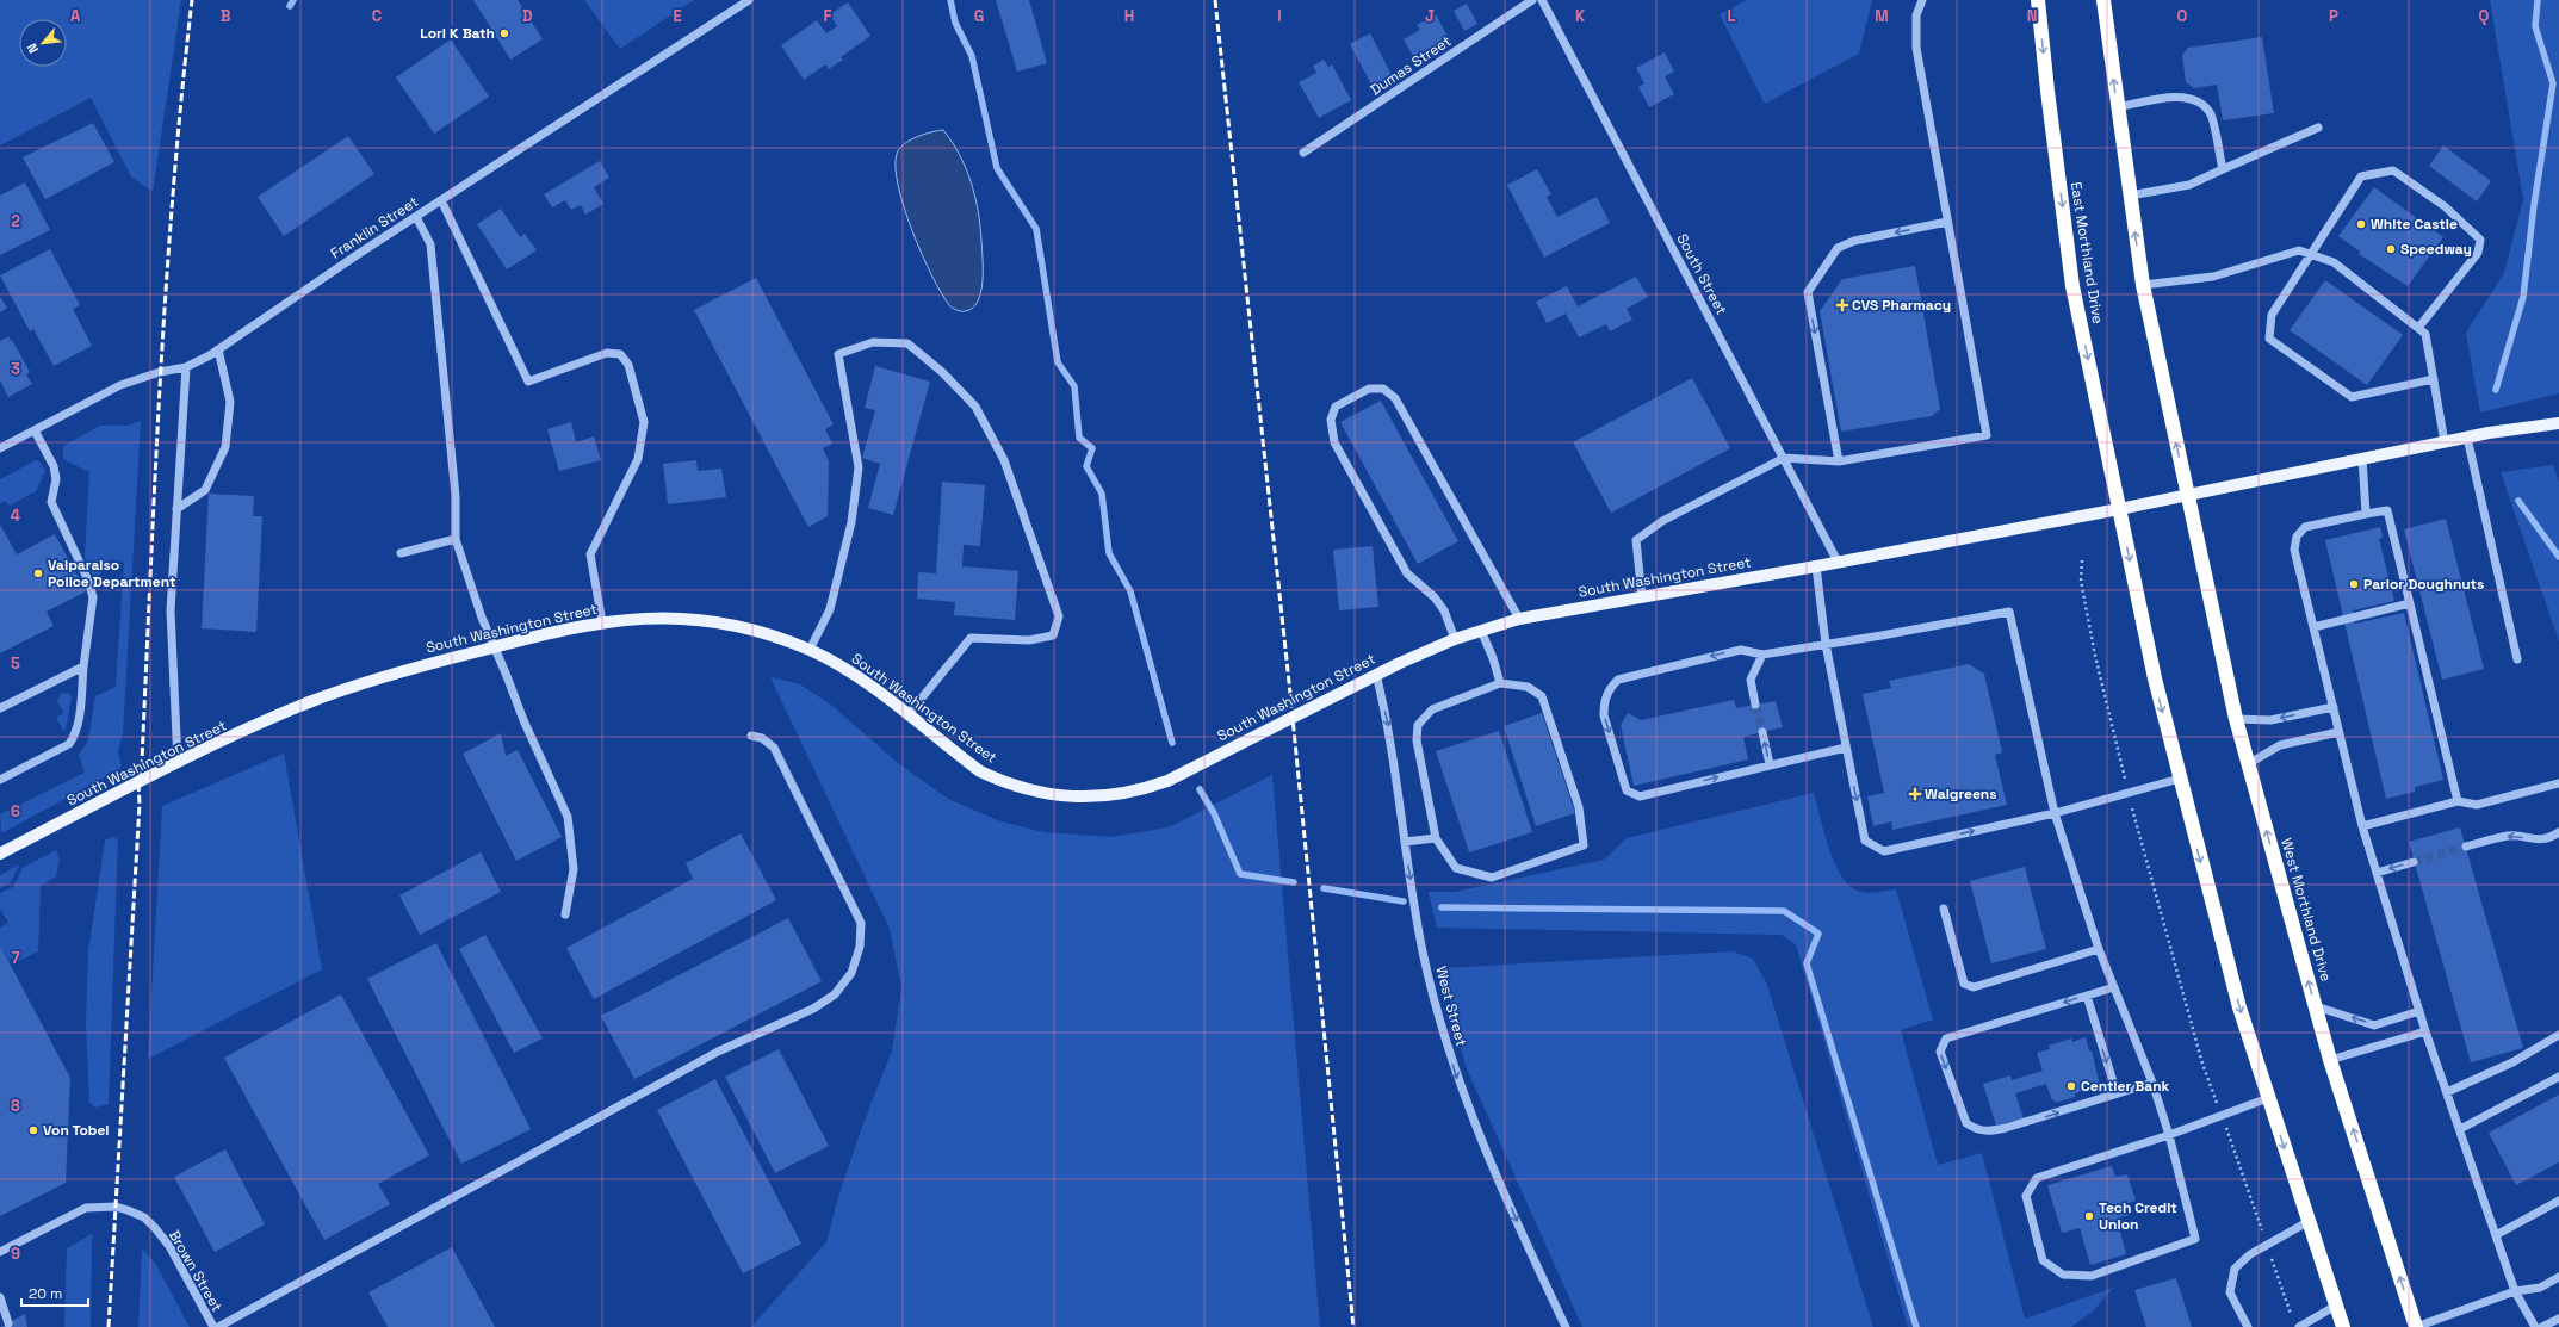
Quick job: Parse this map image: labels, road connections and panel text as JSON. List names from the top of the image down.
{
  "streets": {
    "highway": ["East Morthland Drive", "West Morthland Drive"],
    "main road": ["South Washington Street"],
    "street": [
      "Dumas Street",
      "Franklin Street",
      "South Street",
      "West Street",
      "Brown Street"
    ]
  },
  "crossings": [
    ["East Morthland Drive", "South Washington Street"],
    ["South Street", "South Washington Street"],
    ["South Washington Street", "West Morthland Drive"],
    ["South Washington Street", "West Street"]
  ],
  "one_way": ["West Street"],
  "places": {
    "other": [
      "Lori K Bath",
      "White Castle",
      "Speedway",
      "Valparaiso Police Department",
      "Parlor Doughnuts",
      "Centier Bank",
      "Von Tobel",
      "Tech Credit Union"
    ],
    "health": ["CVS Pharmacy", "Walgreens"]
  },
  "scale_bar": "20 m",
  "north": "bottom left",
  "grid": {
    "columns": [
      "A",
      "B",
      "C",
      "D",
      "E",
      "F",
      "G",
      "H",
      "I",
      "J",
      "K",
      "L",
      "M",
      "N",
      "O",
      "P",
      "Q"
    ],
    "rows": [
      "2",
      "3",
      "4",
      "5",
      "6",
      "7",
      "8",
      "9"
    ]
  }
}
